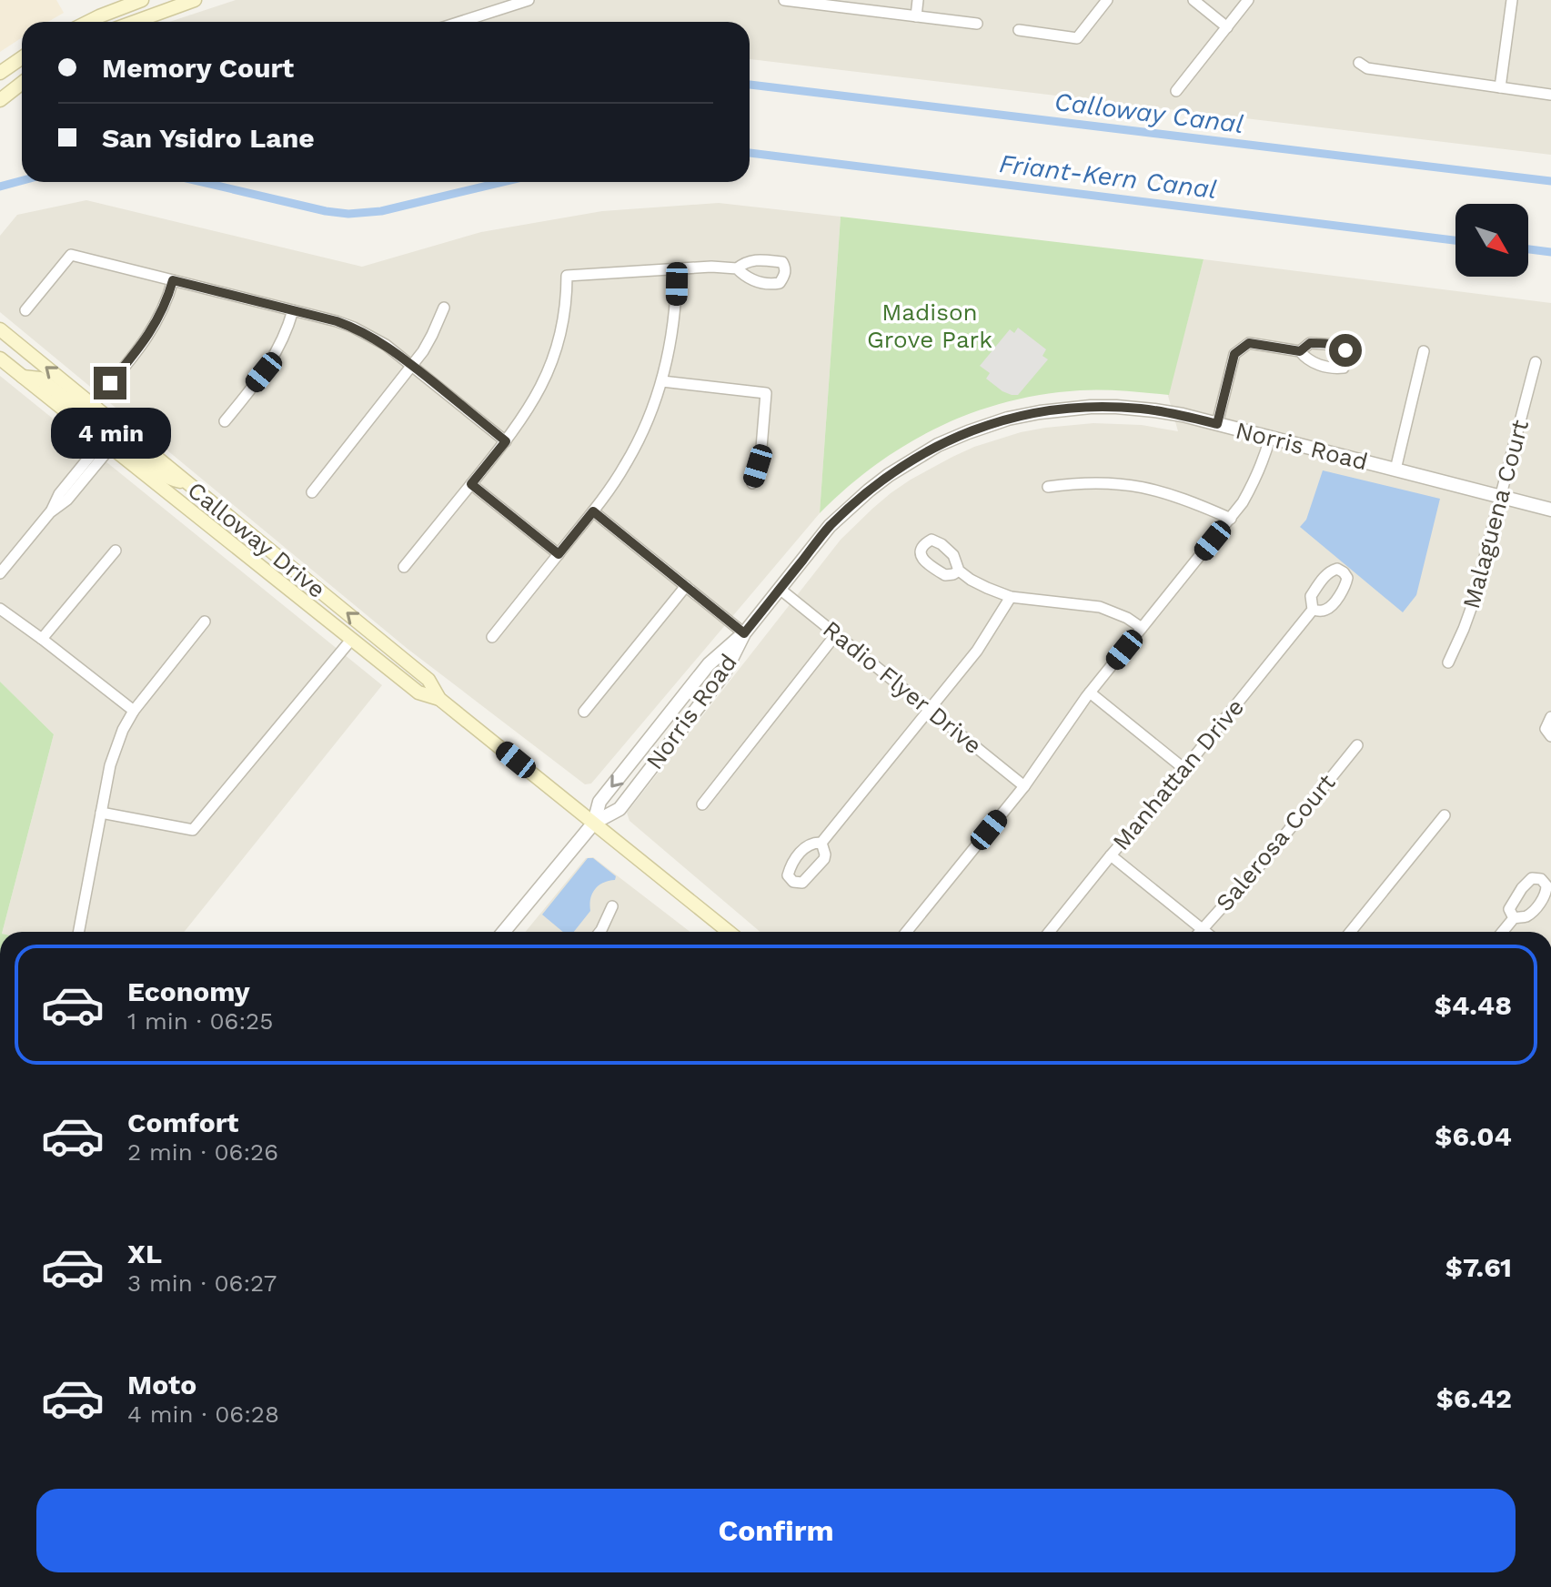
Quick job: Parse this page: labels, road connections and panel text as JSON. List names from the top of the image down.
{
  "streets": {
    "main road": ["Calloway Drive"],
    "street": [
      "Norris Road",
      "Malaguena Court",
      "Radio Flyer Drive",
      "Manhattan Drive",
      "Salerosa Court"
    ]
  },
  "crossings": [
    ["Norris Road", "Malaguena Court"],
    ["Norris Road", "Calloway Drive"],
    ["Norris Road", "Radio Flyer Drive"]
  ],
  "water": ["Calloway Canal", "Friant-Kern Canal"],
  "parks": ["Madison Grove Park"],
  "north": "bottom right",
  "page": {
    "banner": ["Memory Court", "San Ysidro Lane"],
    "bubble": "4 min",
    "list": [
      {
        "name": "Economy",
        "note": "1 min · 06:25",
        "value": "$4.48"
      },
      {
        "name": "Comfort",
        "note": "2 min · 06:26",
        "value": "$6.04"
      },
      {
        "name": "XL",
        "note": "3 min · 06:27",
        "value": "$7.61"
      },
      {
        "name": "Moto",
        "note": "4 min · 06:28",
        "value": "$6.42"
      }
    ],
    "buttons": "Confirm"
  }
}
